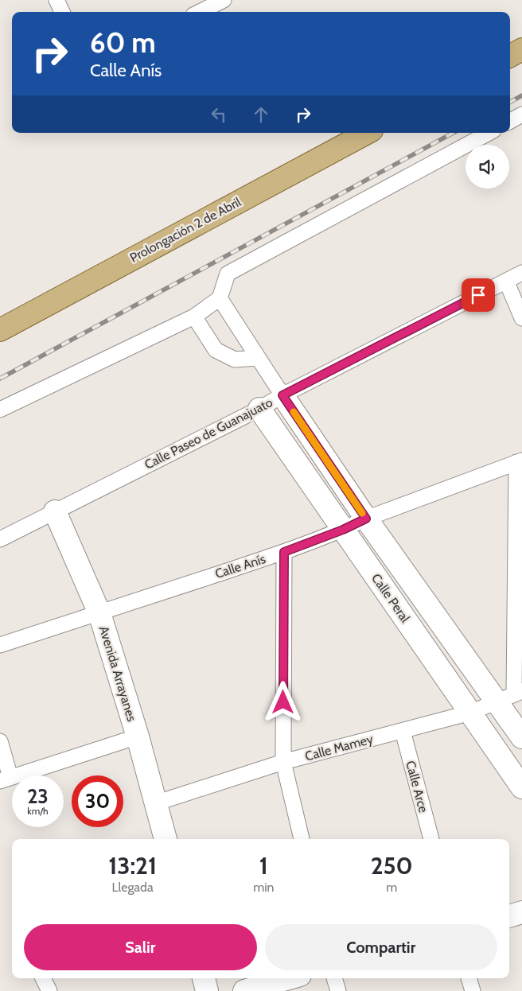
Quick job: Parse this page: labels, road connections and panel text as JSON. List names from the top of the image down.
{
  "streets": {
    "main road": ["Prolongación 2 de Abril", "Calle Peral", "Avenida Arrayanes"],
    "street": [
      "Calle Paseo de Guanajuato",
      "Calle Anís",
      "Calle Mamey",
      "Calle Arce"
    ]
  },
  "crossings": [
    ["Calle Paseo de Guanajuato", "Calle Peral"],
    ["Calle Paseo de Guanajuato", "Avenida Arrayanes"],
    ["Calle Anís", "Calle Peral"],
    ["Calle Anís", "Avenida Arrayanes"],
    ["Calle Peral", "Calle Mamey"],
    ["Avenida Arrayanes", "Calle Mamey"],
    ["Calle Mamey", "Calle Arce"]
  ],
  "page": {
    "turn": ["60 m", "Calle Anís"],
    "speed": "23 km/h",
    "limit": "30",
    "eta": [
      "13:21",
      "Llegada",
      "1",
      "min",
      "250",
      "m"
    ],
    "buttons": ["Salir", "Compartir"]
  }
}
